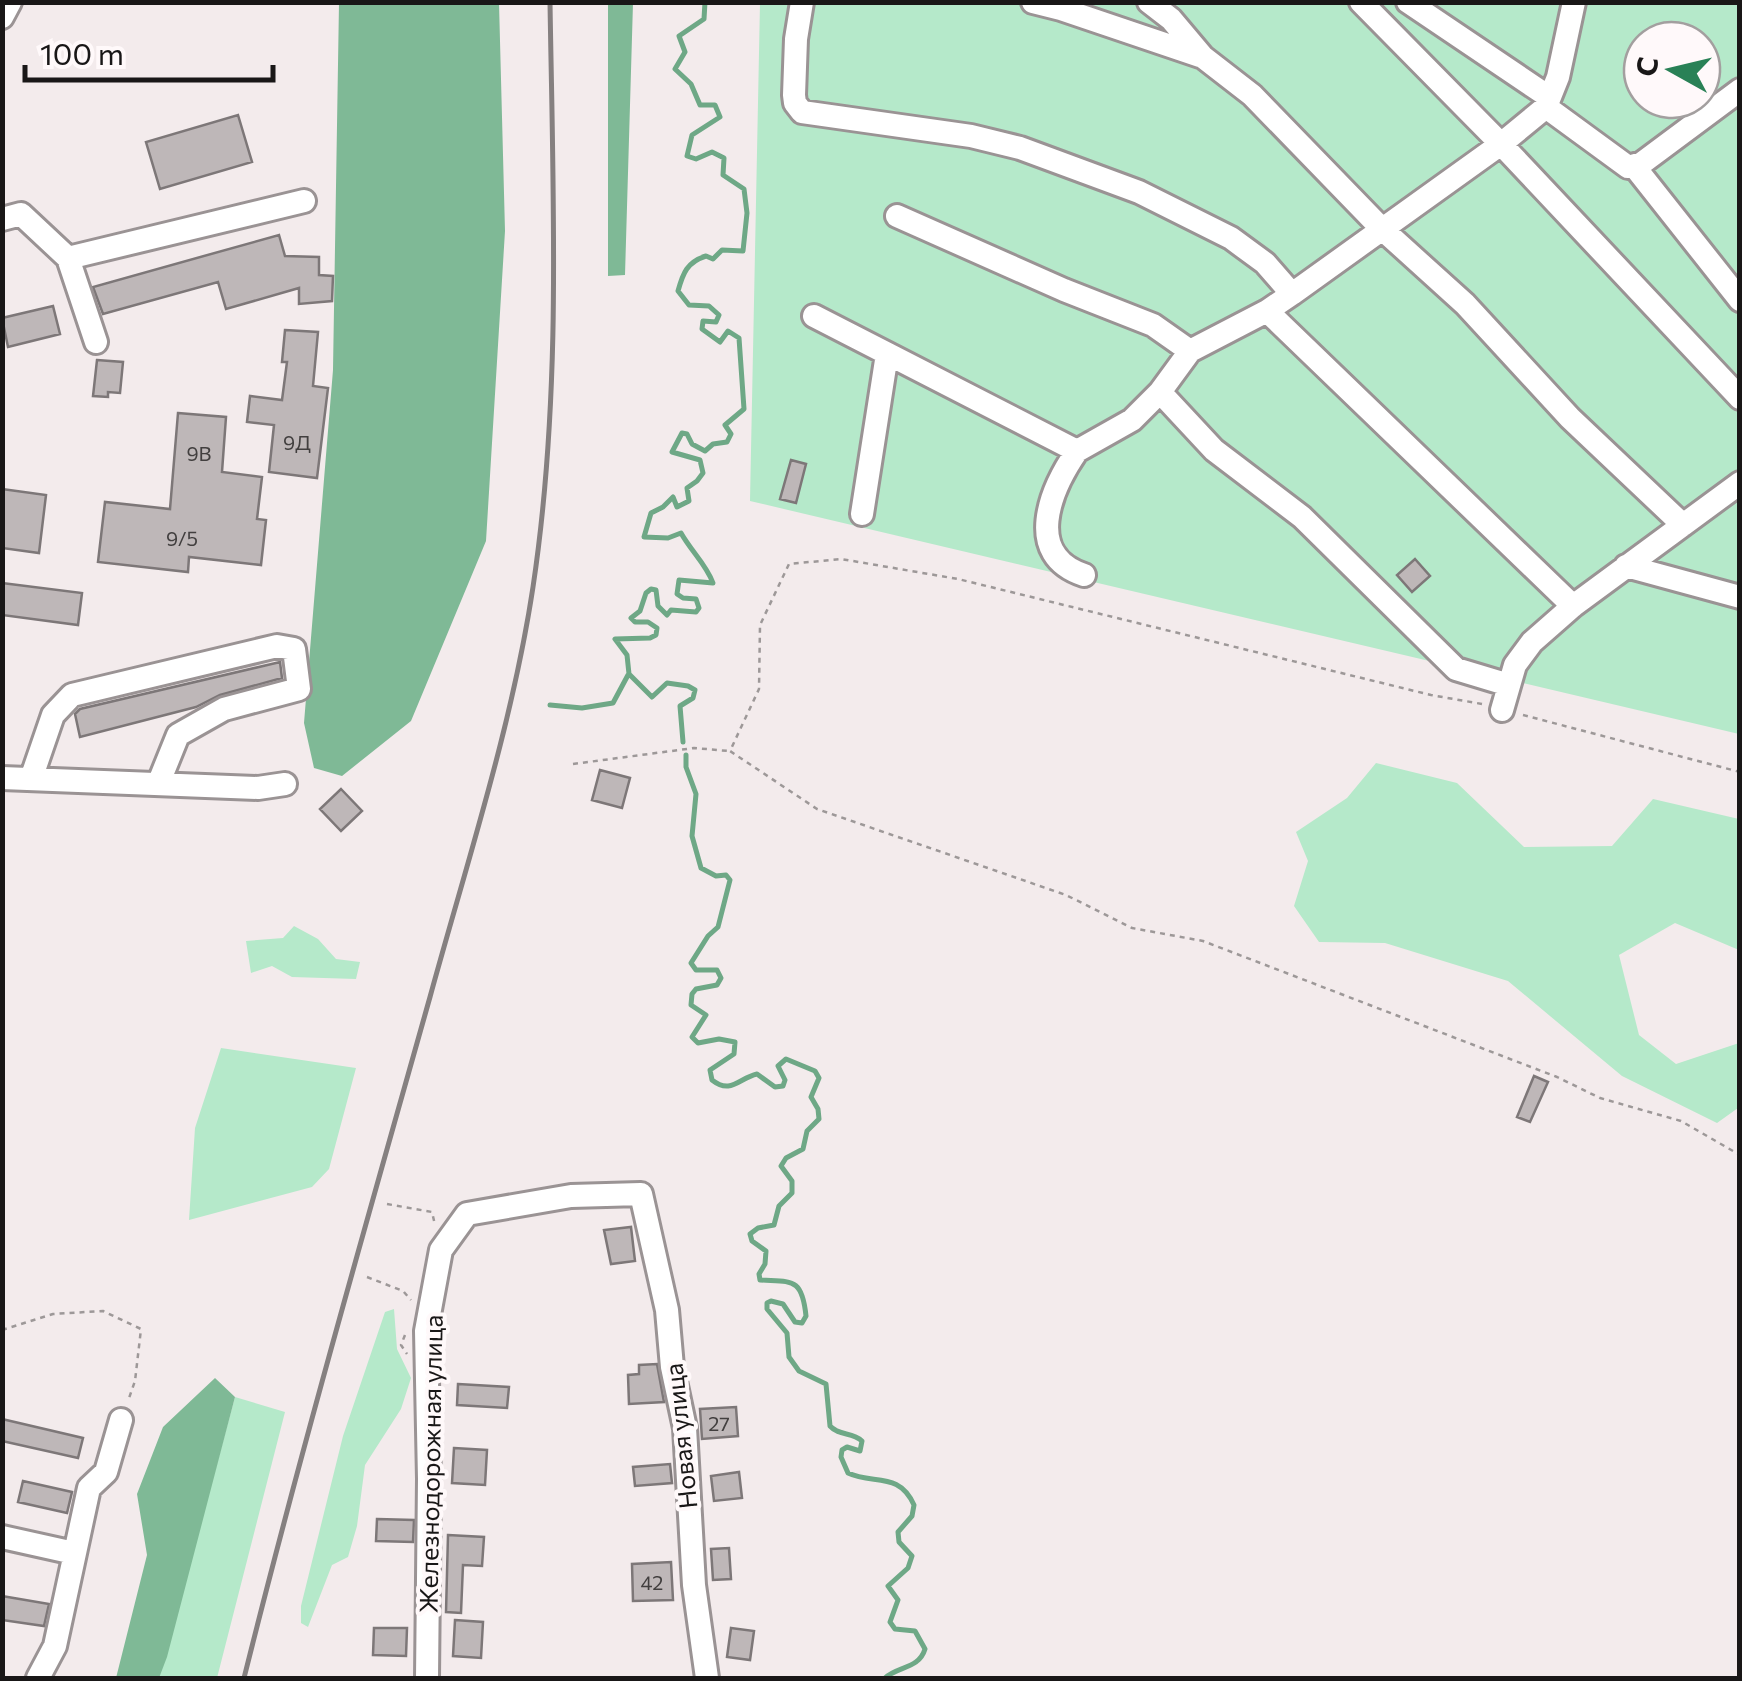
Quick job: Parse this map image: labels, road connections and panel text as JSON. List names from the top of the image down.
{
  "streets": {
    "street": ["Новая улица", "Железнодорожная улица"]
  },
  "crossings": [
    ["Новая улица", "Железнодорожная улица"]
  ],
  "house_numbers": [
    "9Д",
    "9В",
    "9/5",
    "27",
    "42"
  ],
  "scale_bar": "100 m",
  "north": "left"
}
